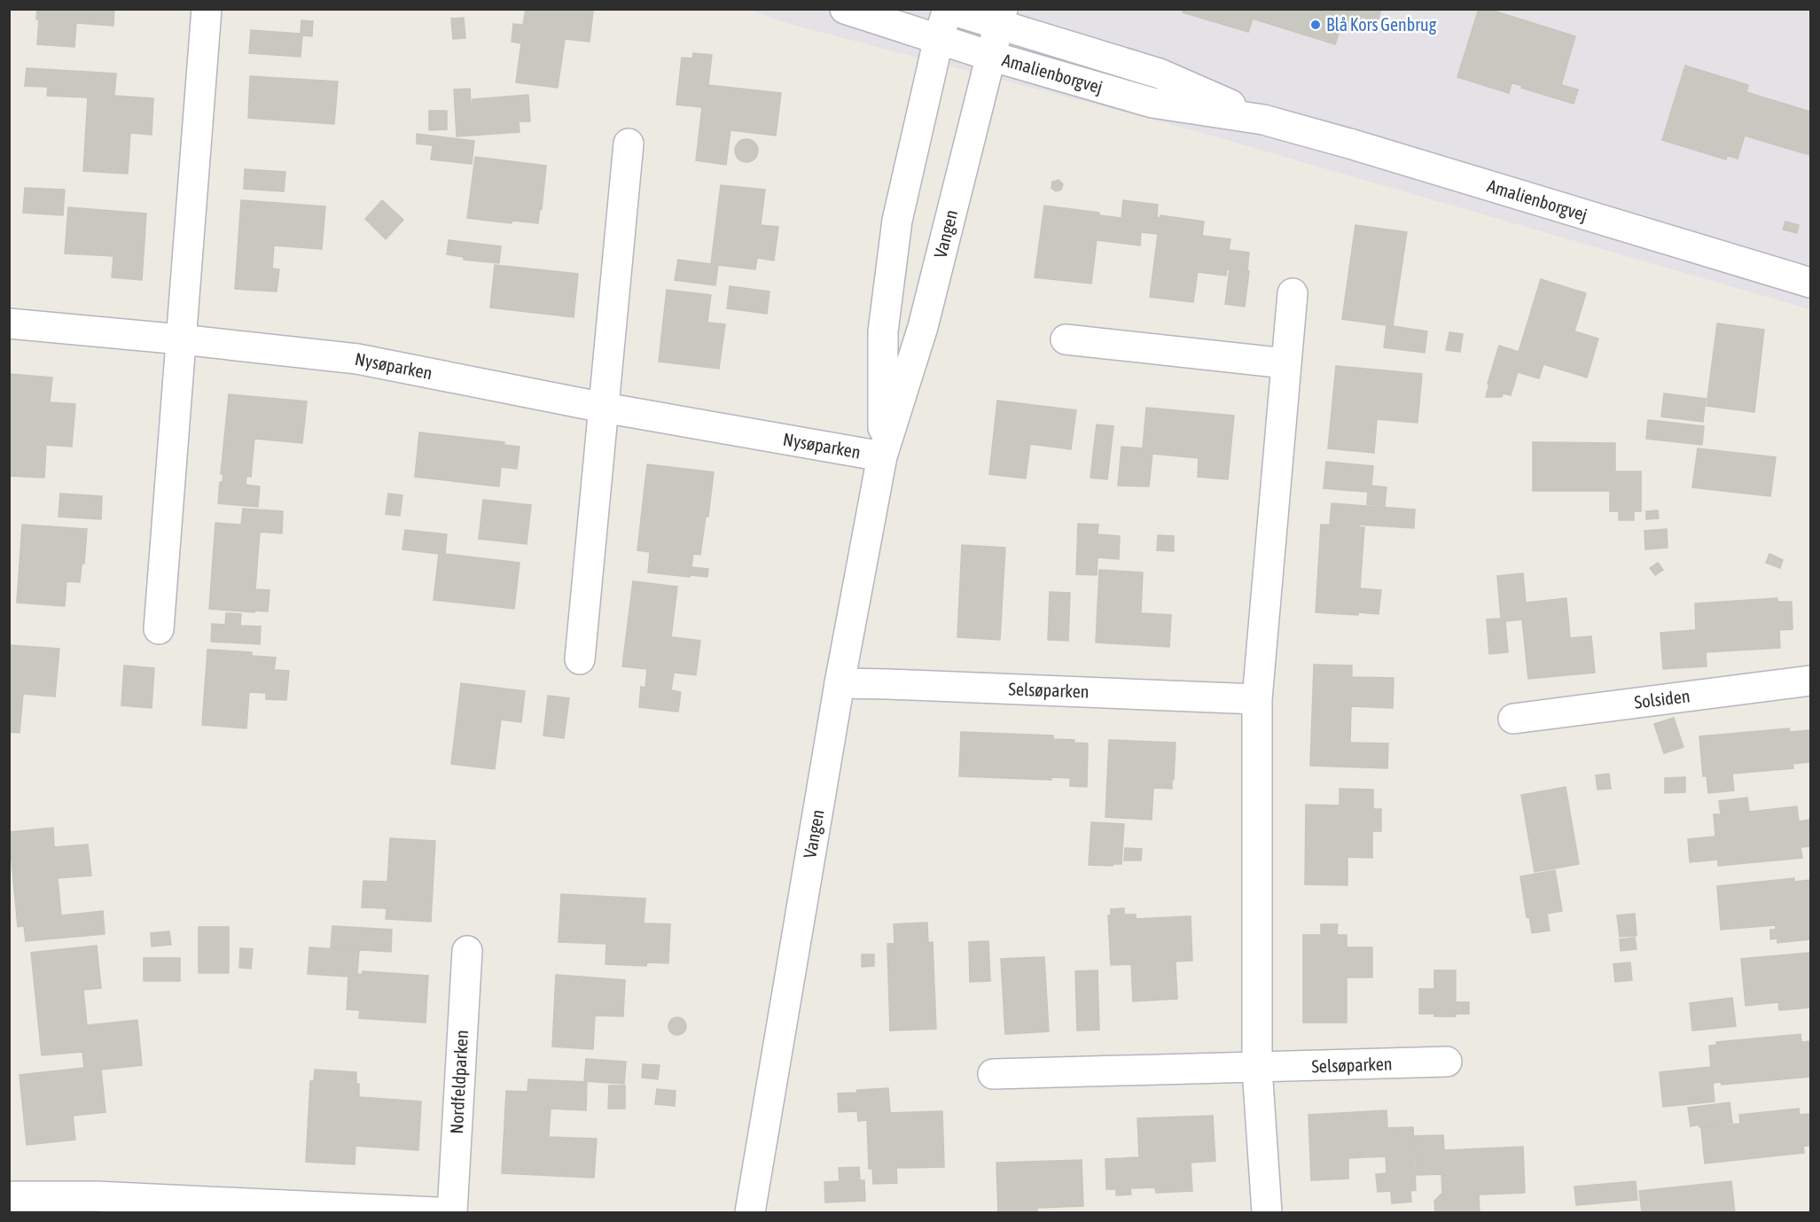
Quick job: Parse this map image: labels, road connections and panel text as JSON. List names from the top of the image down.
{
  "streets": {
    "street": [
      "Amalienborgvej",
      "Vangen",
      "Nysøparken",
      "Selsøparken",
      "Solsiden",
      "Nordfeldparken"
    ]
  },
  "crossings": [
    ["Amalienborgvej", "Vangen"],
    ["Vangen", "Nysøparken"],
    ["Vangen", "Selsøparken"]
  ],
  "places": ["Blå Kors Genbrug"]
}
